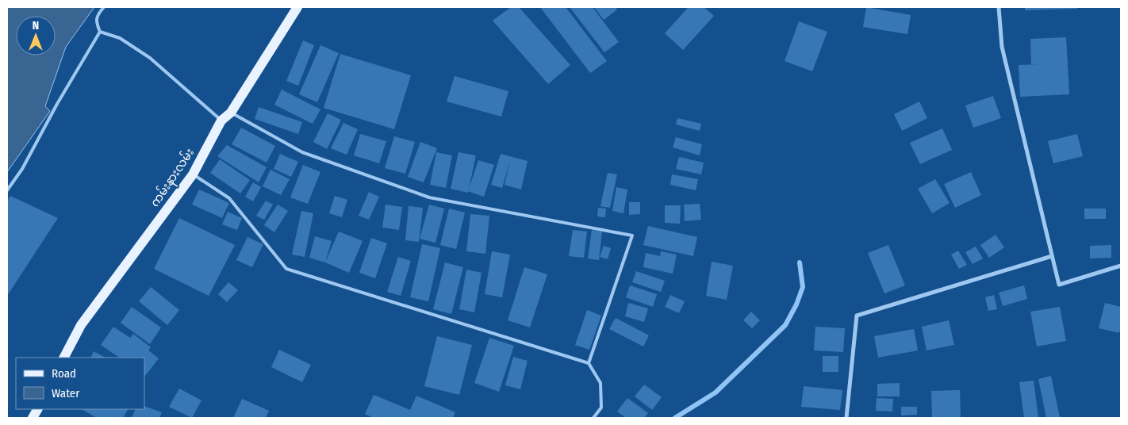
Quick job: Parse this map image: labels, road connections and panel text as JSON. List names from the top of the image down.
{
  "streets": {
    "main road": ["ကမ်းနားလမ်း"]
  },
  "legend": ["Road", "Water"],
  "north": "top"
}
